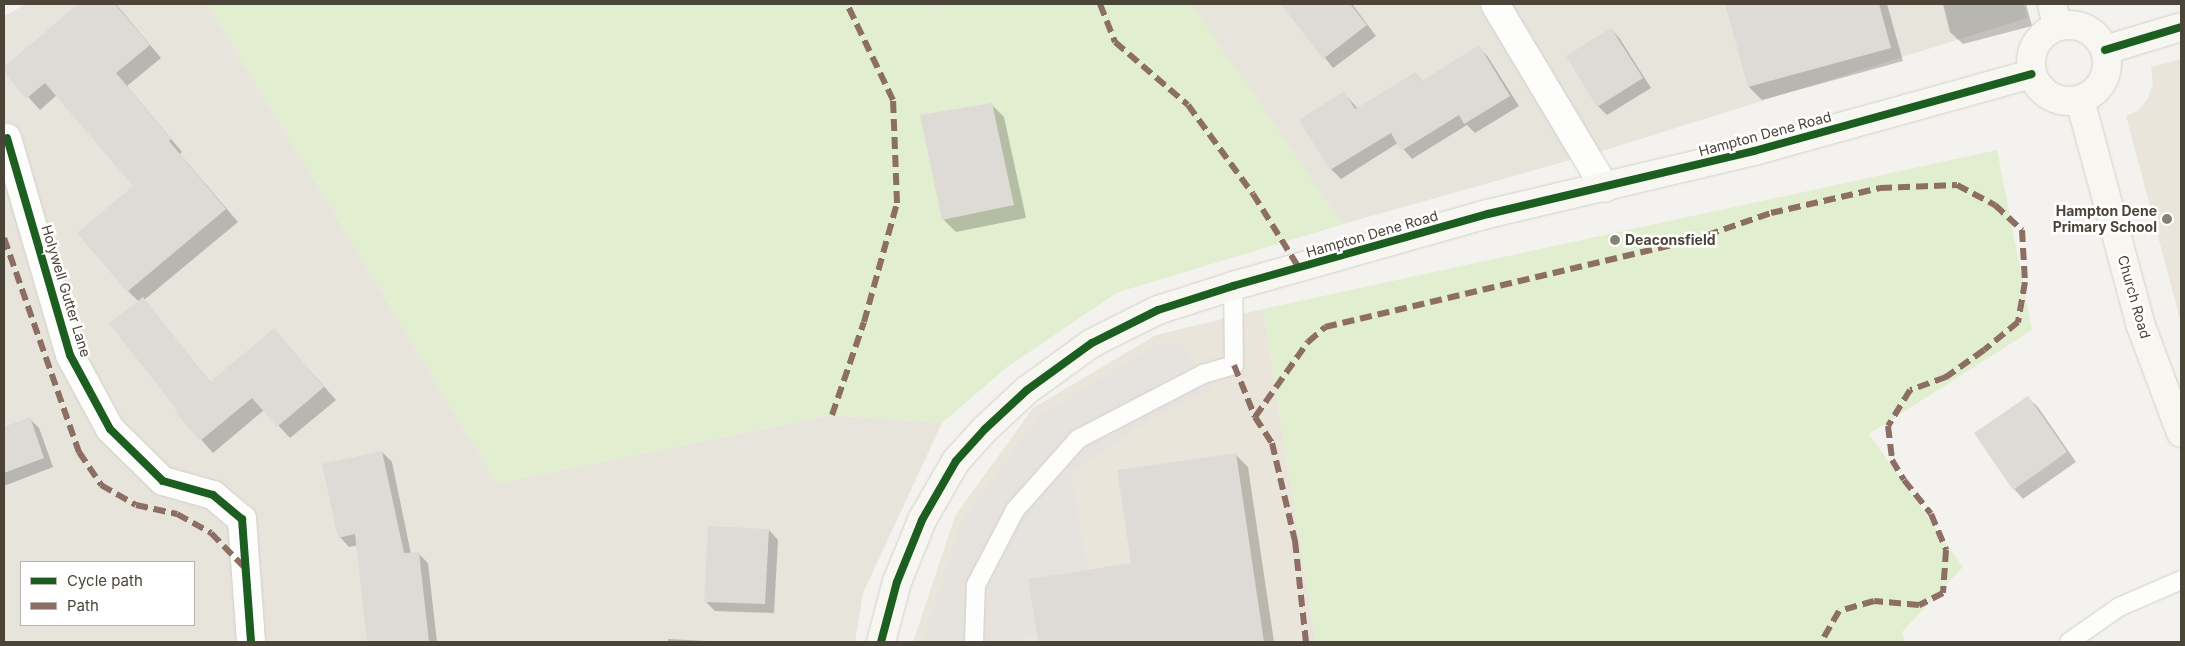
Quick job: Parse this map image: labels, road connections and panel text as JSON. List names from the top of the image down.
{
  "streets": {
    "street": ["Hampton Dene Road", "Holywell Gutter Lane", "Church Road"]
  },
  "crossings": [
    ["Hampton Dene Road", "Church Road"]
  ],
  "places": ["Hampton Dene Primary School", "Deaconsfield"],
  "legend": ["Cycle path", "Path"]
}
